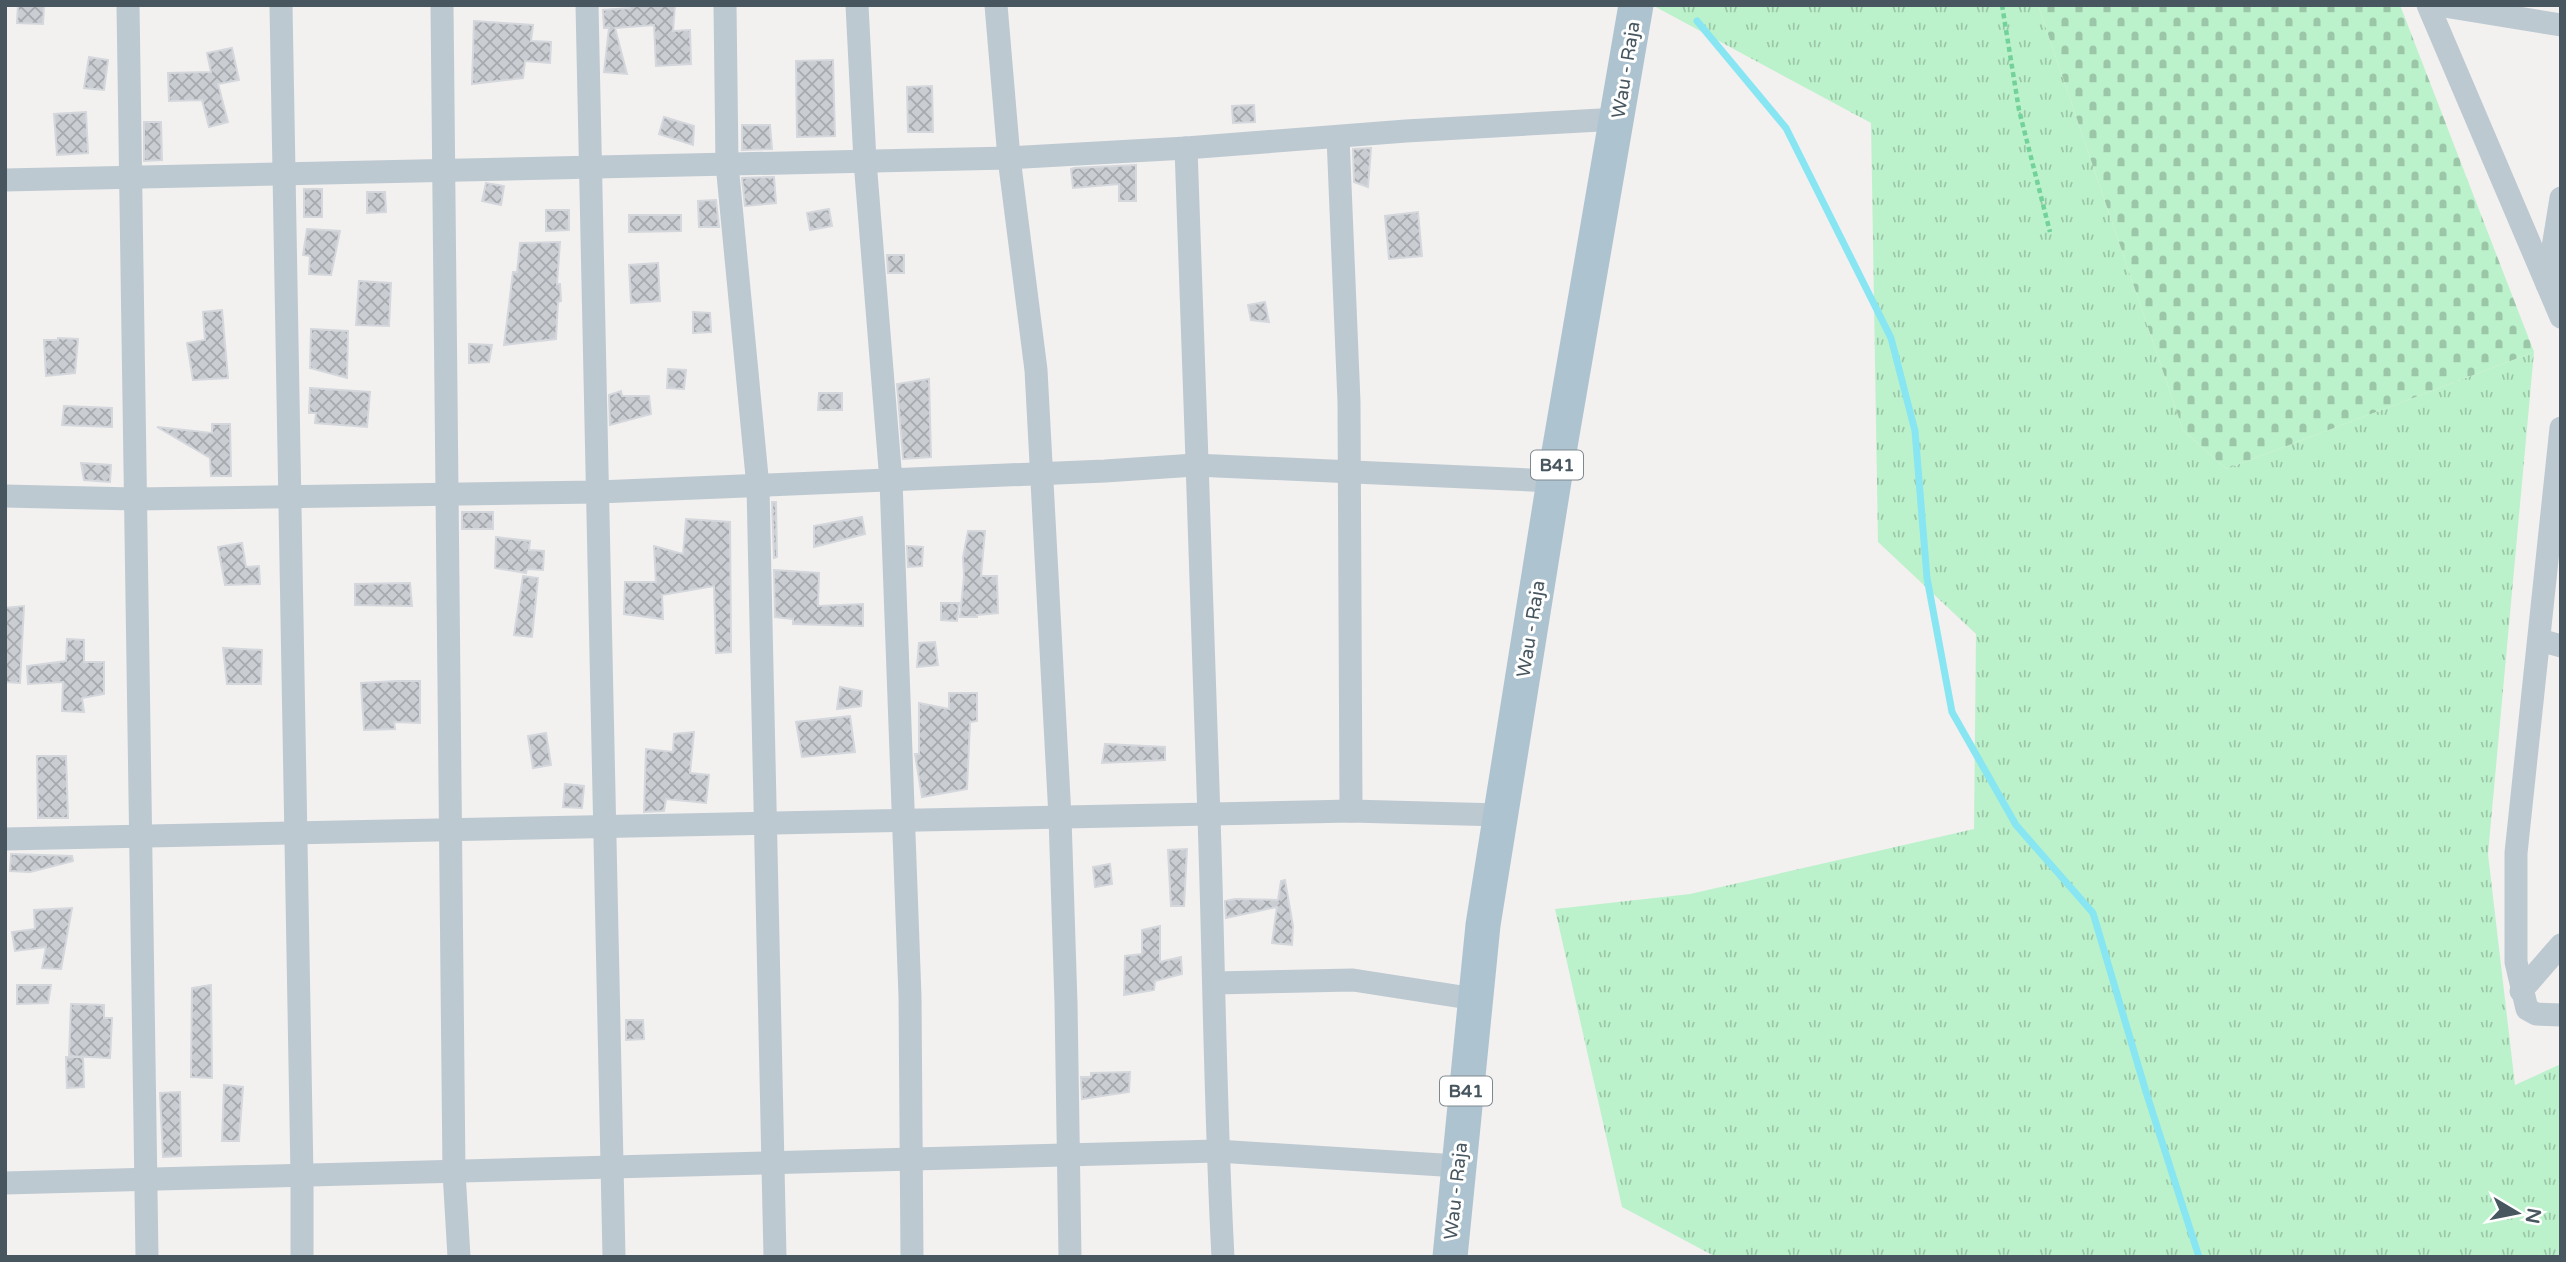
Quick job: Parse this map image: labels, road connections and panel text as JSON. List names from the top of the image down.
{
  "streets": {
    "main road": ["Wau - Raja", "B41"]
  },
  "north": "right"
}
